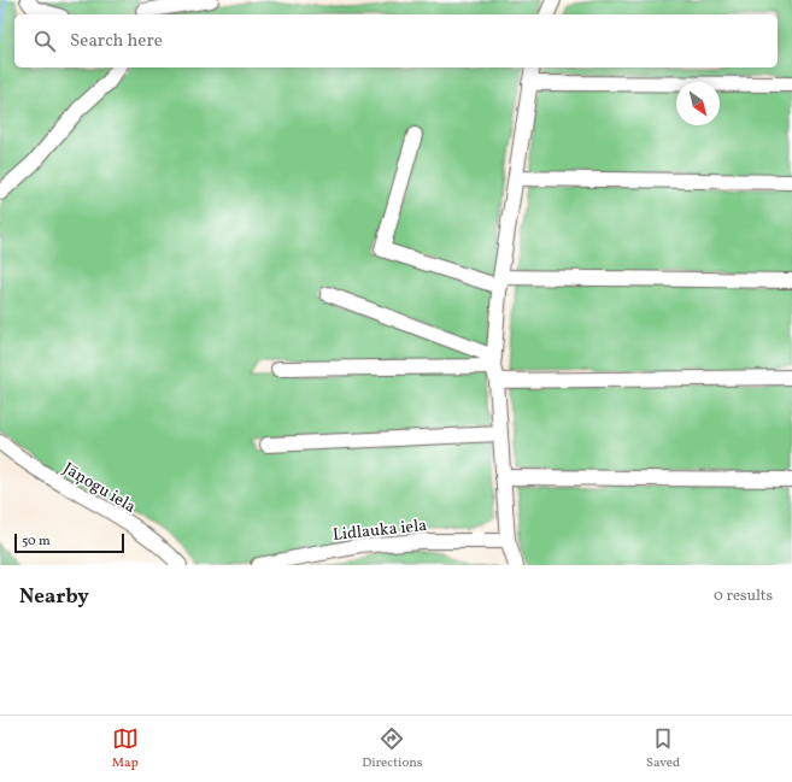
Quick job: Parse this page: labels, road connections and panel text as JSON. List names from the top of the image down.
{
  "streets": {
    "street": ["Jāņogu iela", "Lidlauka iela"]
  },
  "scale_bar": "50 m",
  "north": "bottom right",
  "page": {
    "search": "Search here",
    "scale": "50 m",
    "heading": ["Nearby", "0 results"],
    "nav": ["Map", "Directions", "Saved"]
  }
}
